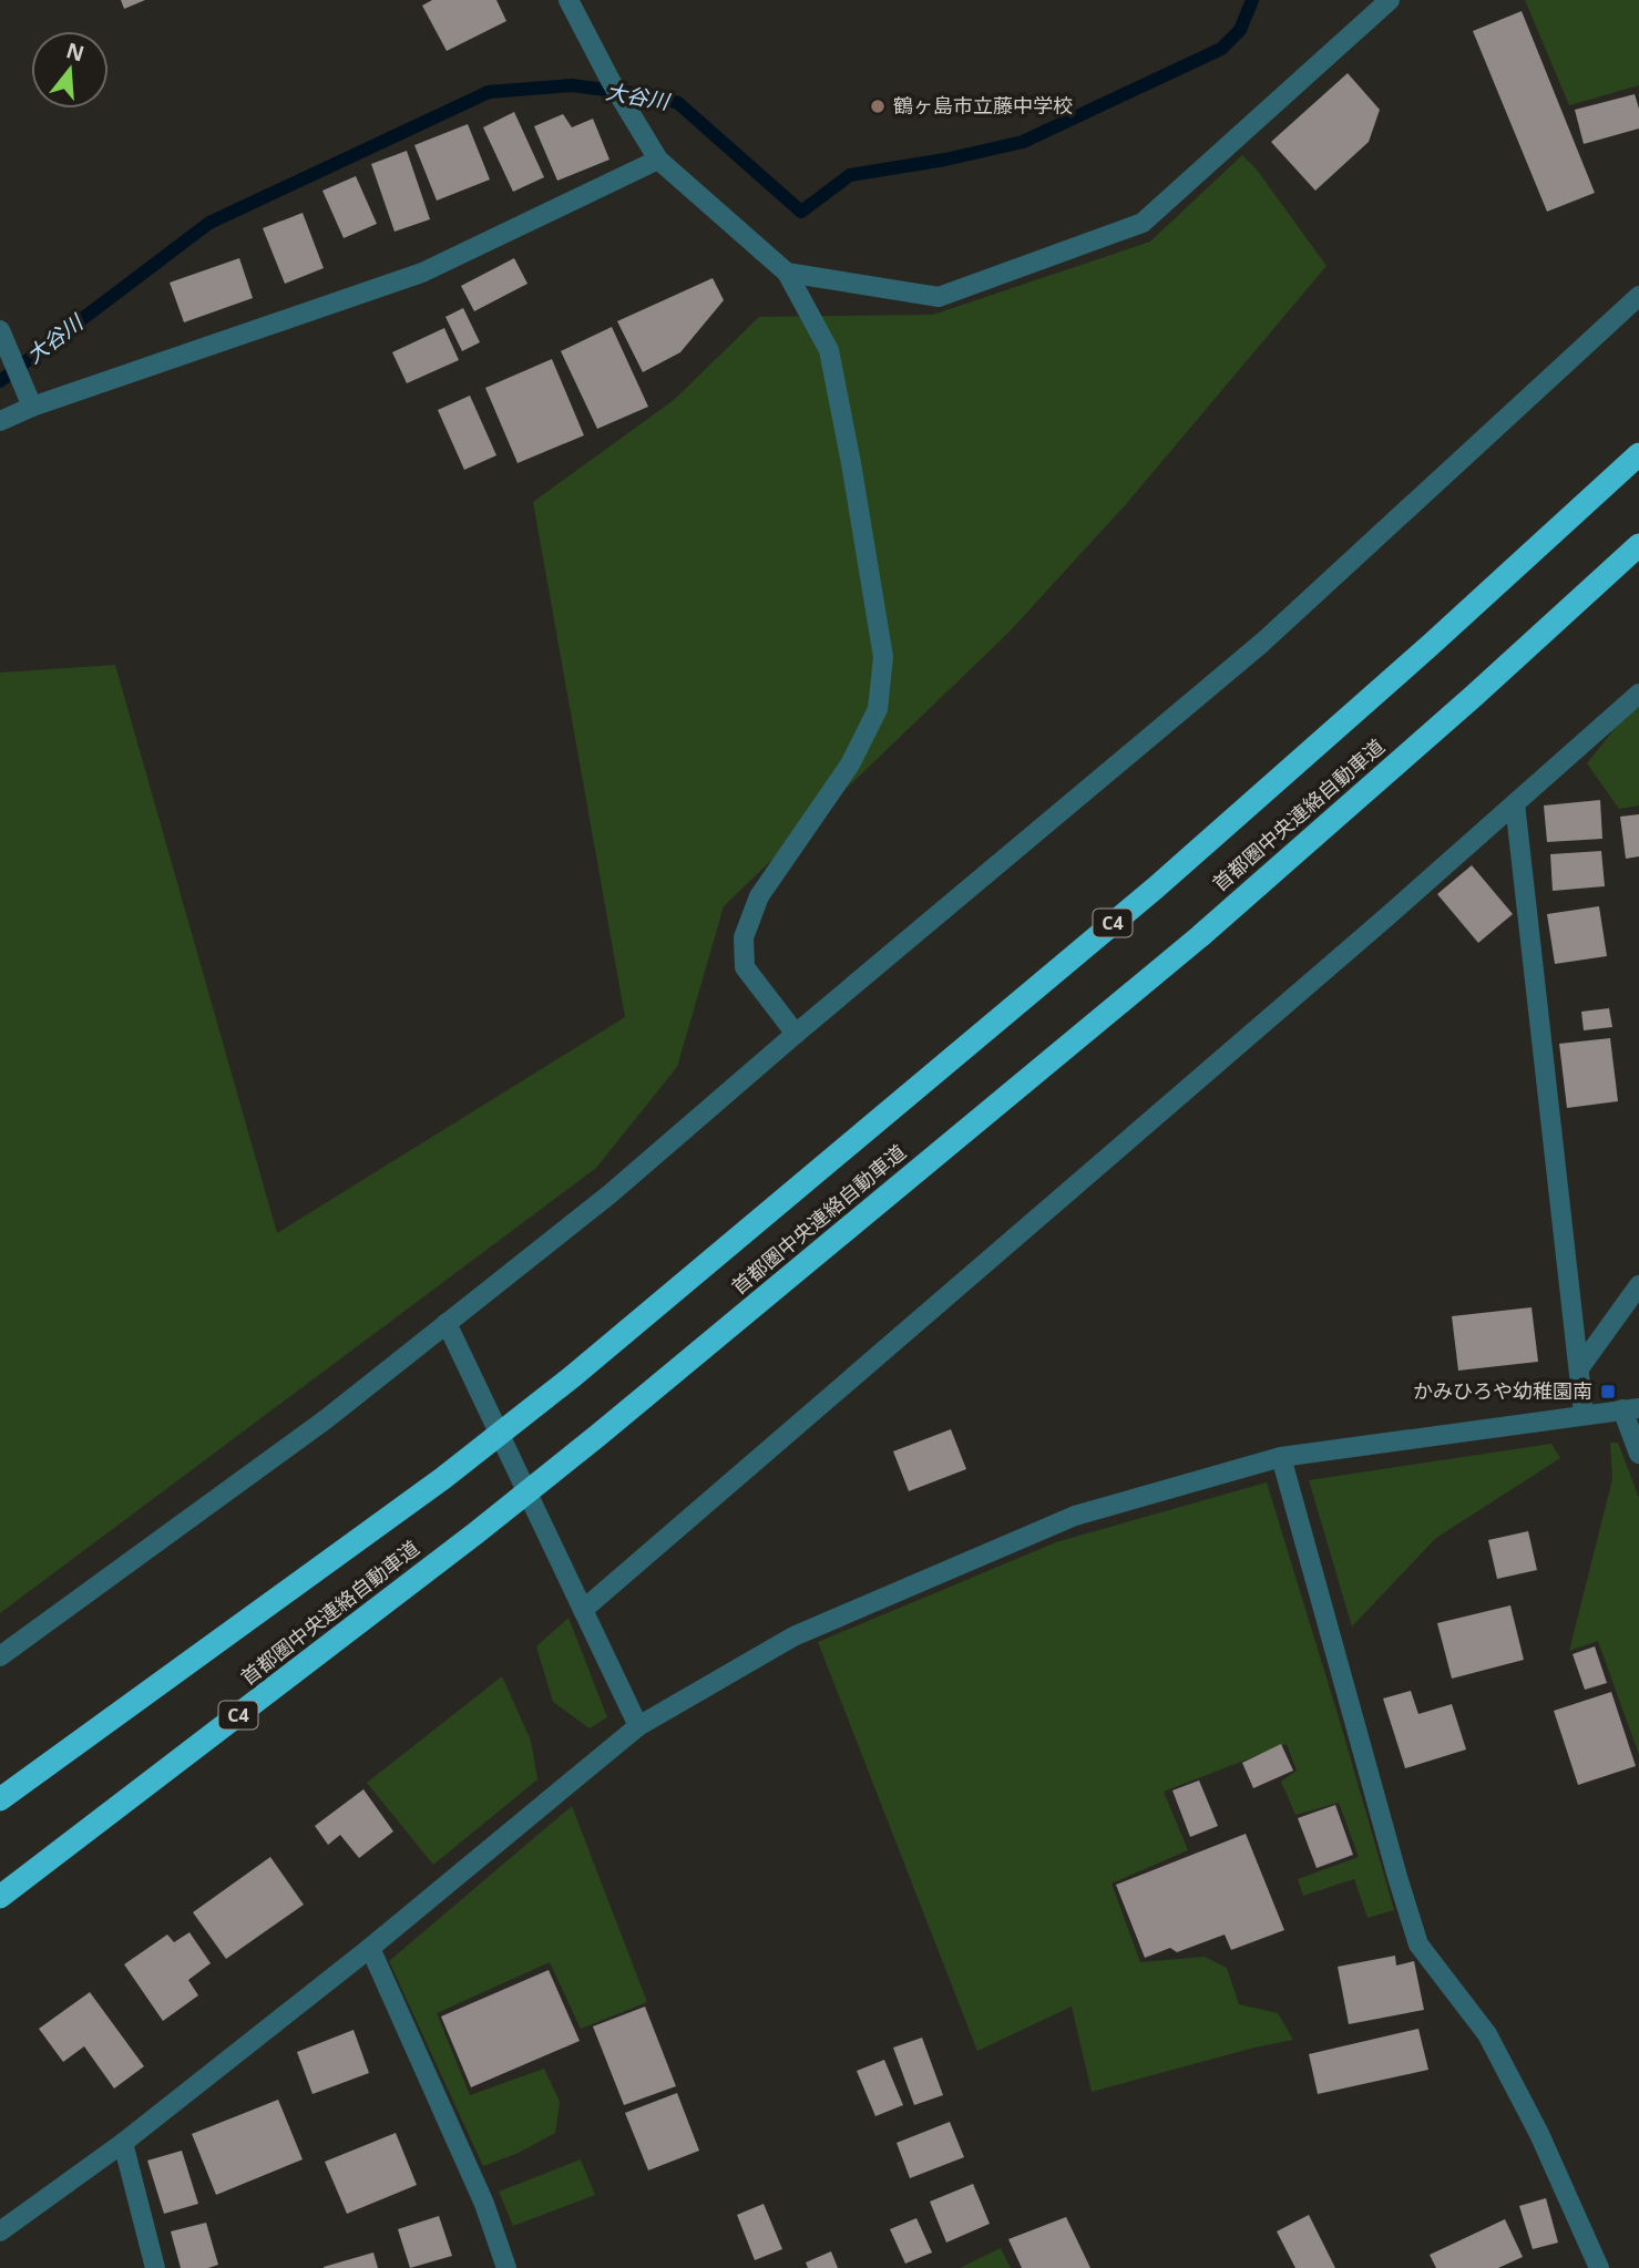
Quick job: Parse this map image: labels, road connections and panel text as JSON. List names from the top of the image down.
{
  "streets": {
    "highway": ["首都圏中央連絡自動車道", "C4"]
  },
  "water": ["大谷川"],
  "places": {
    "other": ["鶴ヶ島市立藤中学校"],
    "transit": ["かみひろや幼稚園南"]
  },
  "north": "top"
}
